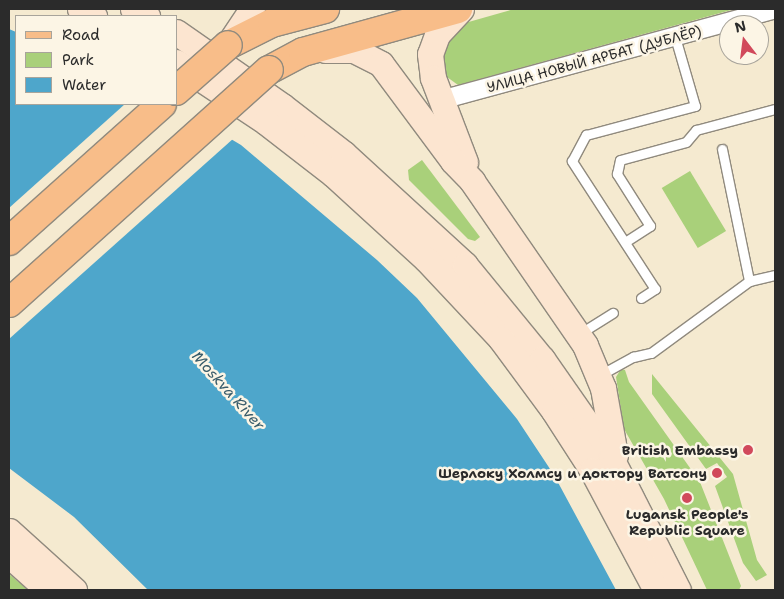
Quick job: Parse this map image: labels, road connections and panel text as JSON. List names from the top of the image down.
{
  "streets": {
    "street": ["УЛИЦА НОВЫЙ АРБАТ (ДУБЛЁР)"]
  },
  "water": ["Moskva River"],
  "places": ["British Embassy", "Шерлоку Холмсу и доктору Ватсону", "Lugansk People's Republic Square"],
  "legend": ["Road", "Park", "Water"],
  "north": "top"
}
